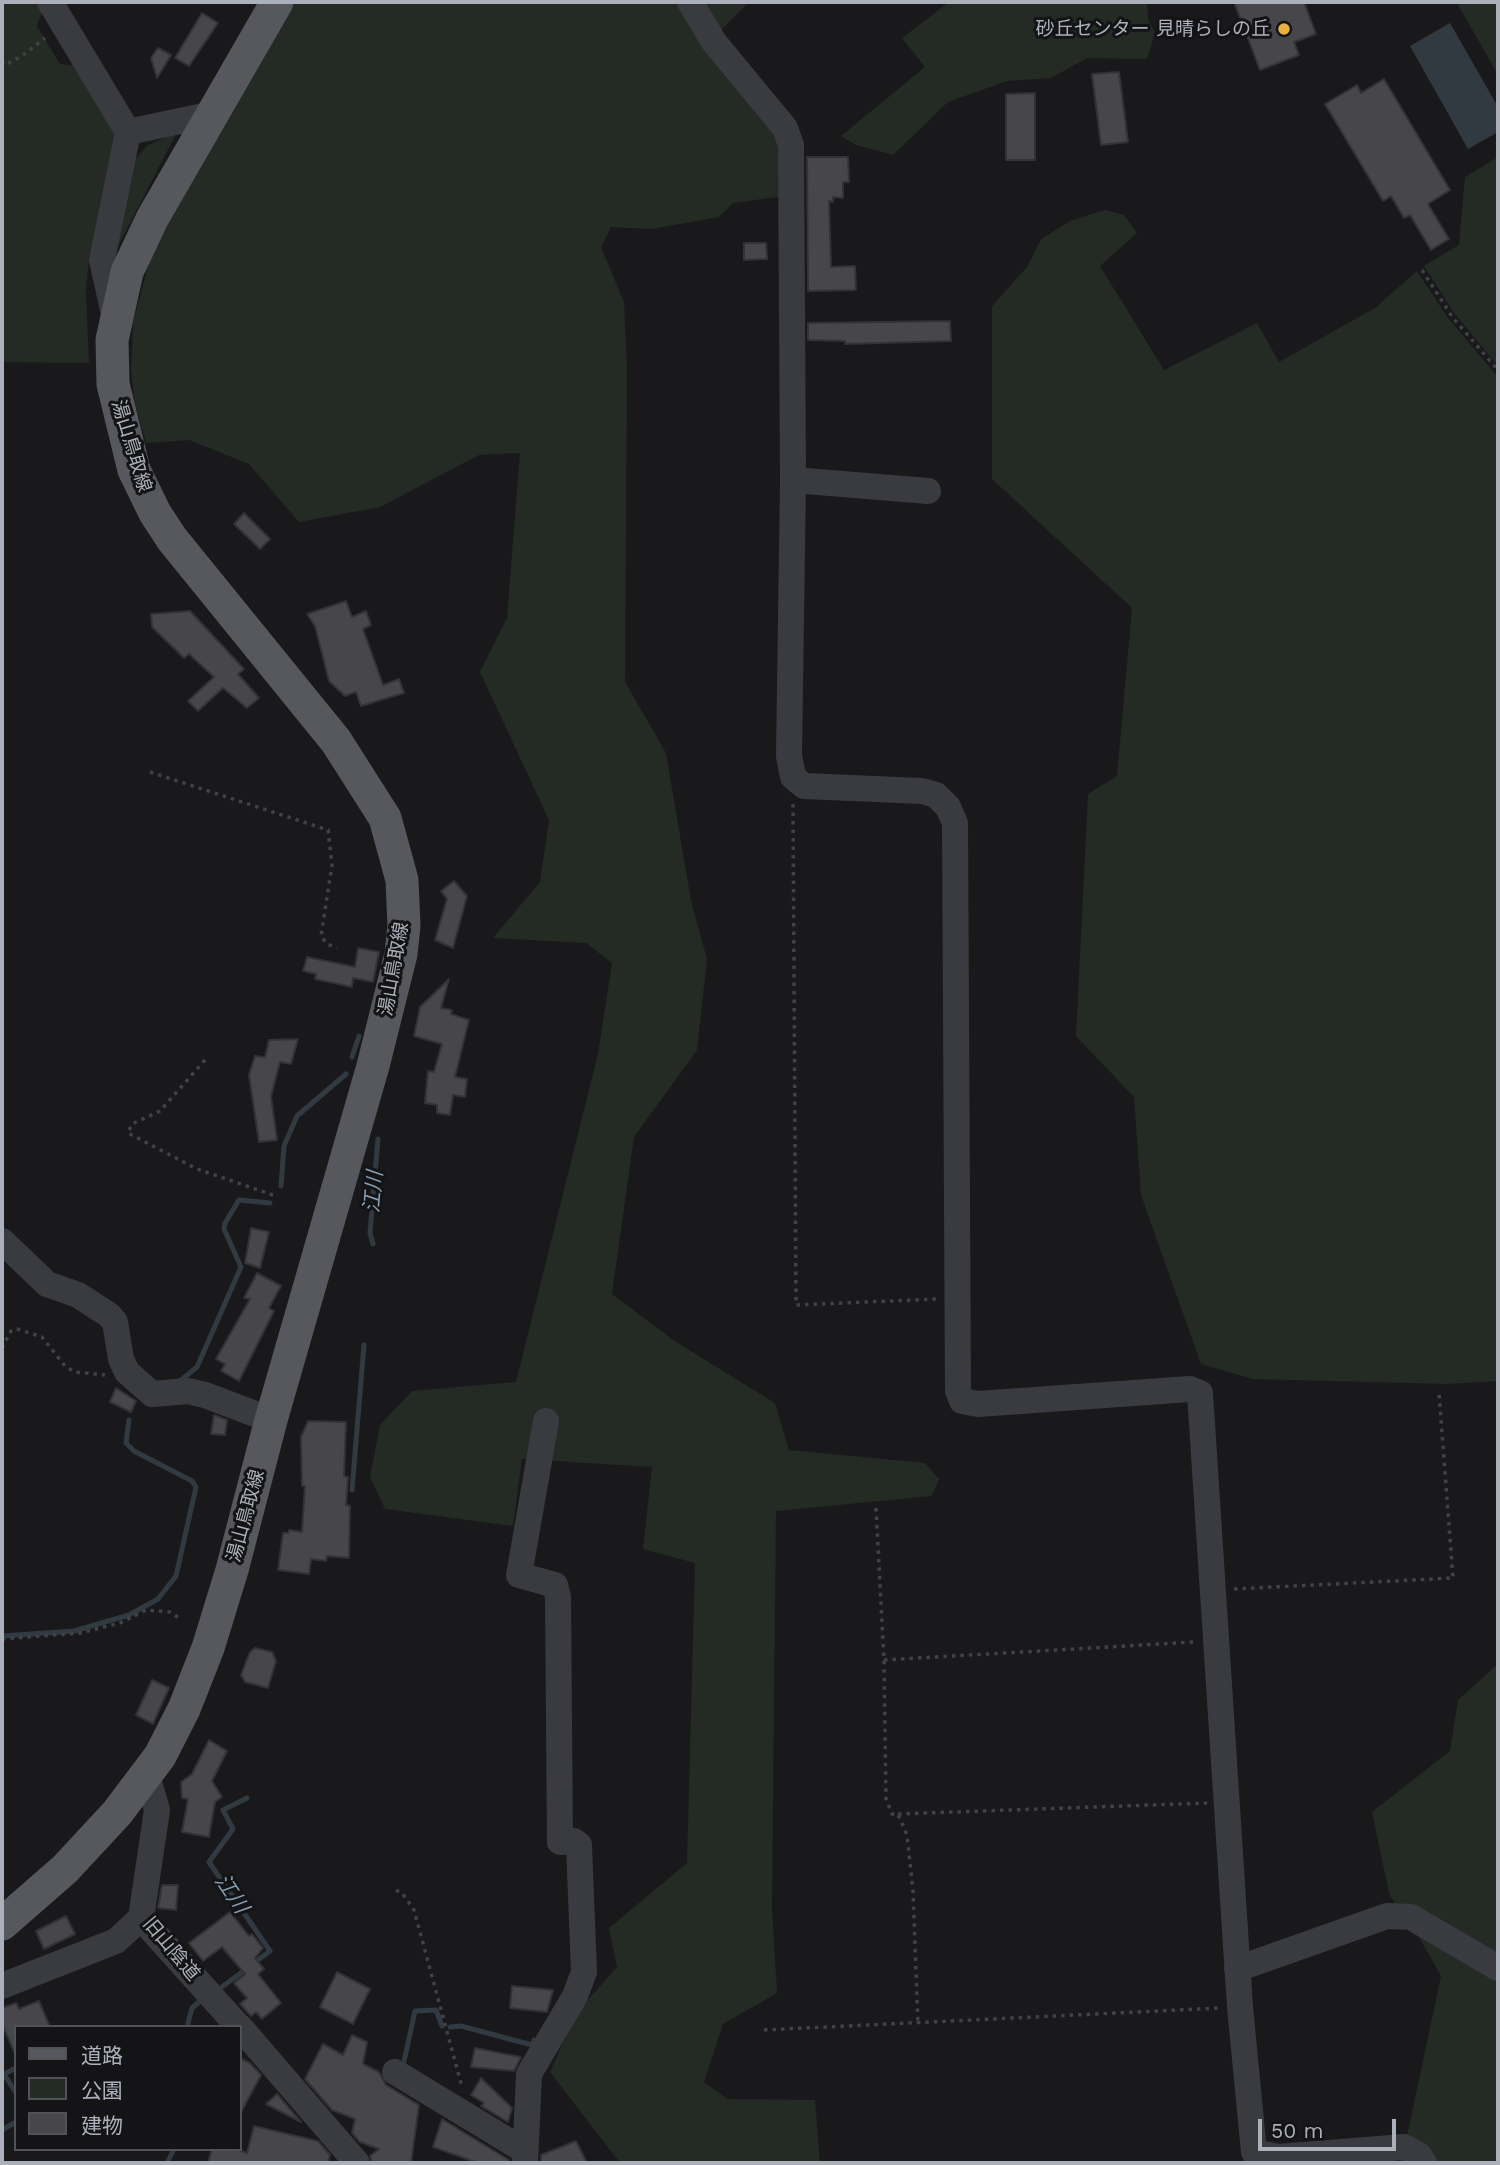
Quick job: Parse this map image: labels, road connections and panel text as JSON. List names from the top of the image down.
{
  "streets": {
    "main road": ["湯山鳥取線"],
    "street": ["旧山陰道"]
  },
  "crossings": [
    ["湯山鳥取線", "旧山陰道"]
  ],
  "water": ["江川"],
  "places": ["砂丘センター 見晴らしの丘"],
  "legend": ["道路", "公園", "建物"],
  "scale_bar": "50 m"
}
